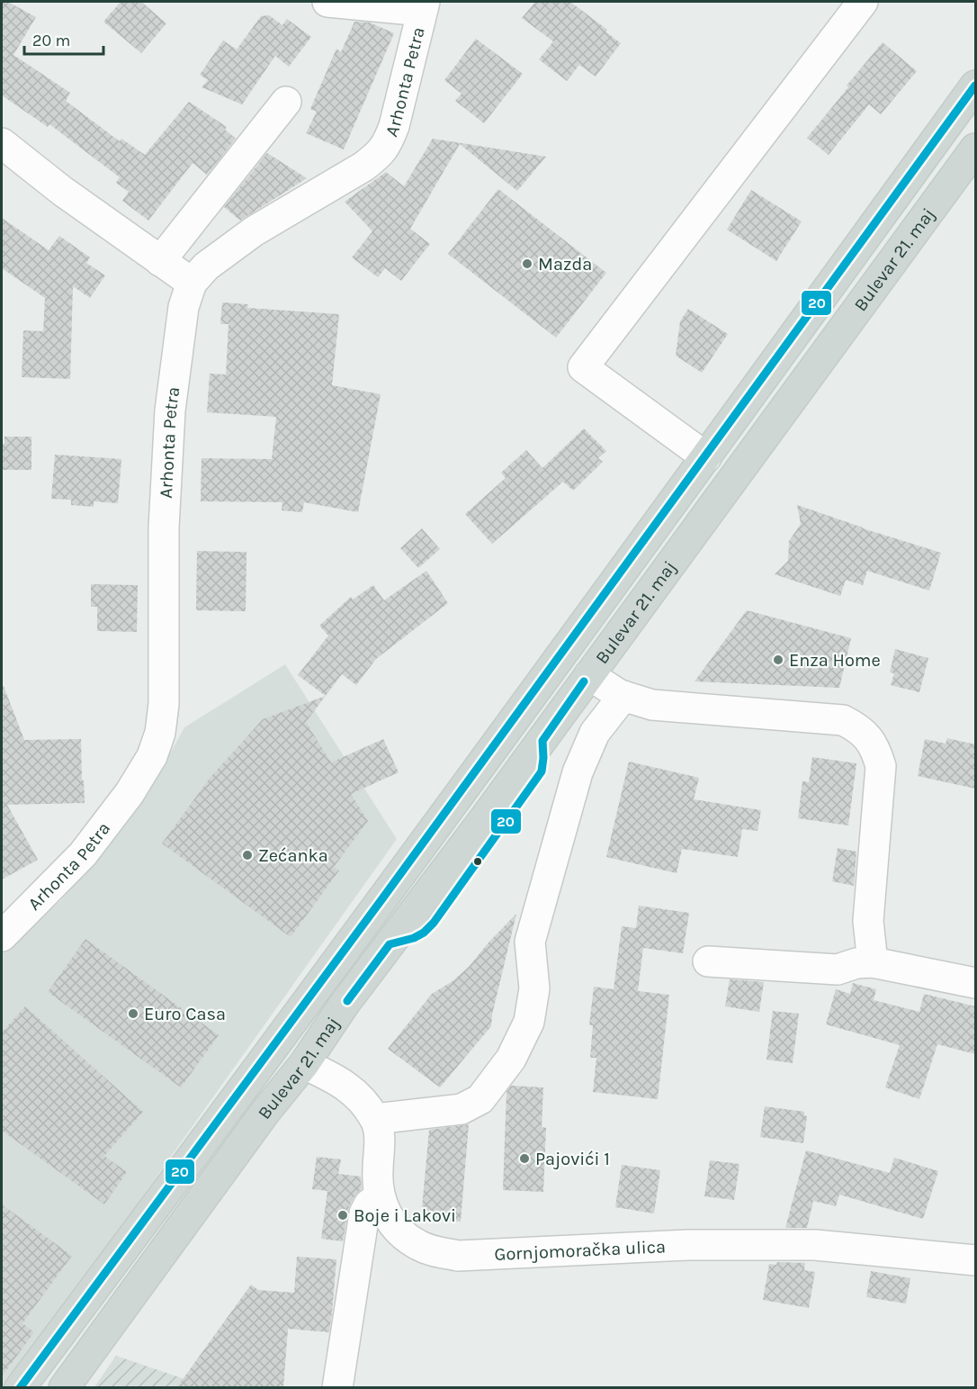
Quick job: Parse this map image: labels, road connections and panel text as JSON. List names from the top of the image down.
{
  "streets": {
    "main road": ["Bulevar 21. maj"],
    "street": ["Arhonta Petra", "Gornjomoračka ulica"]
  },
  "crossings": [
    ["Bulevar 21. maj", "Gornjomoračka ulica"]
  ],
  "places": [
    "Mazda",
    "Enza Home",
    "Zećanka",
    "Euro Casa",
    "Pajovići 1",
    "Boje i Lakovi"
  ],
  "lines": ["transit line 20"],
  "scale_bar": "20 m"
}
